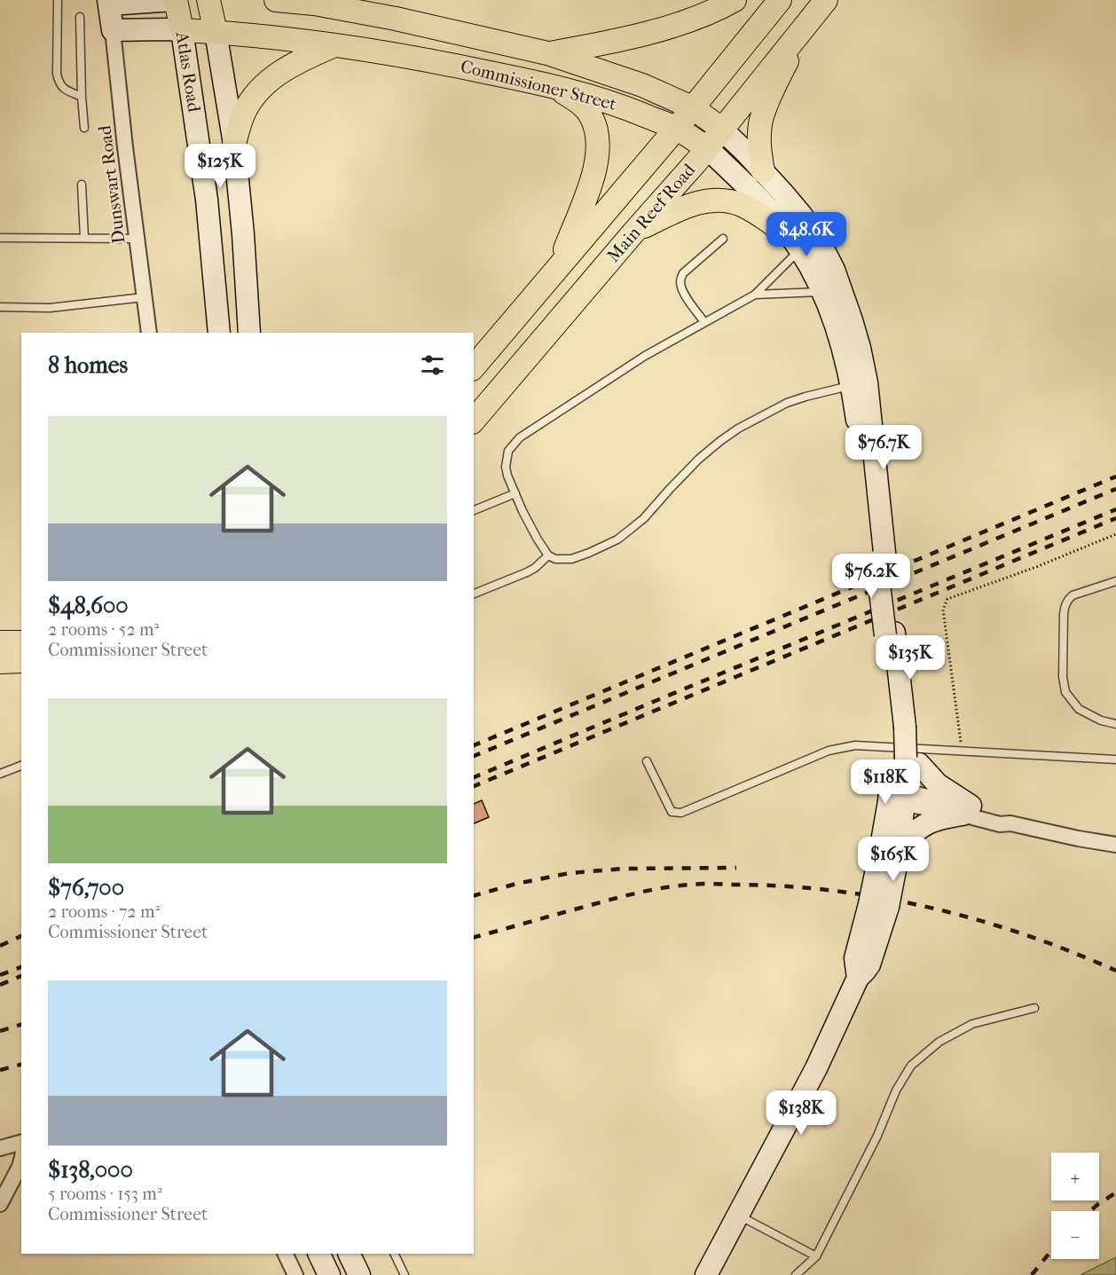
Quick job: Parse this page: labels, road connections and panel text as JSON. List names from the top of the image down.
{
  "streets": {
    "main road": ["Atlas Road", "Commissioner Street", "Main Reef Road"],
    "street": ["Dunswart Road"]
  },
  "crossings": [
    ["Atlas Road", "Commissioner Street"],
    ["Commissioner Street", "Main Reef Road"]
  ],
  "page": {
    "price": [
      "$125K",
      "$48.6K",
      "$76.7K",
      "$76.2K",
      "$135K",
      "$118K",
      "$165K",
      "$138K"
    ],
    "heading": "8 homes",
    "list": [
      {
        "name": "$48,600",
        "note": "2 rooms · 52 m² · Commissioner Street"
      },
      {
        "name": "$76,700",
        "note": "2 rooms · 72 m² · Commissioner Street"
      },
      {
        "name": "$138,000",
        "note": "5 rooms · 153 m² · Commissioner Street"
      }
    ],
    "map_buttons": ["+", "−"]
  }
}
